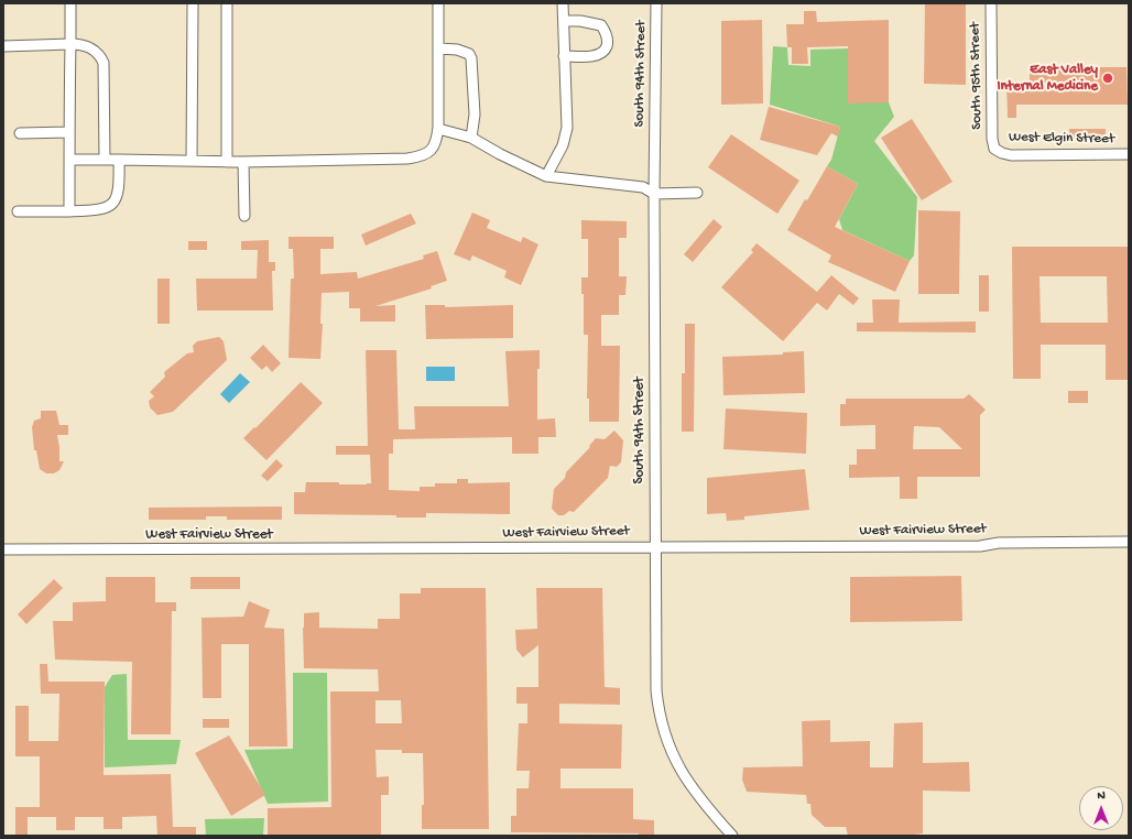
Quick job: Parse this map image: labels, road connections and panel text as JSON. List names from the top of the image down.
{
  "streets": {
    "street": [
      "South 94th Street",
      "South 95th Street",
      "West Elgin Street",
      "West Fairview Street"
    ]
  },
  "crossings": [
    ["South 94th Street", "West Fairview Street"],
    ["South 95th Street", "West Elgin Street"]
  ],
  "places": ["East Valley Internal Medicine"],
  "north": "top"
}
